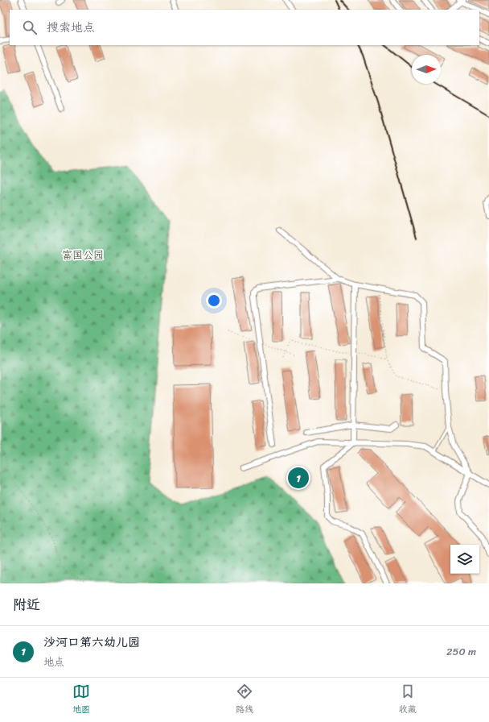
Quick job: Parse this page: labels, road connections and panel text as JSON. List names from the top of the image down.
{
  "parks": ["富国公园"],
  "north": "right",
  "page": {
    "search": "搜索地点",
    "pins": "1",
    "heading": "附近",
    "list": [
      {
        "mark": "1",
        "name": "沙河口第六幼儿园",
        "note": "地点",
        "value": "250 m"
      }
    ],
    "nav": ["地图", "路线", "收藏"]
  }
}
